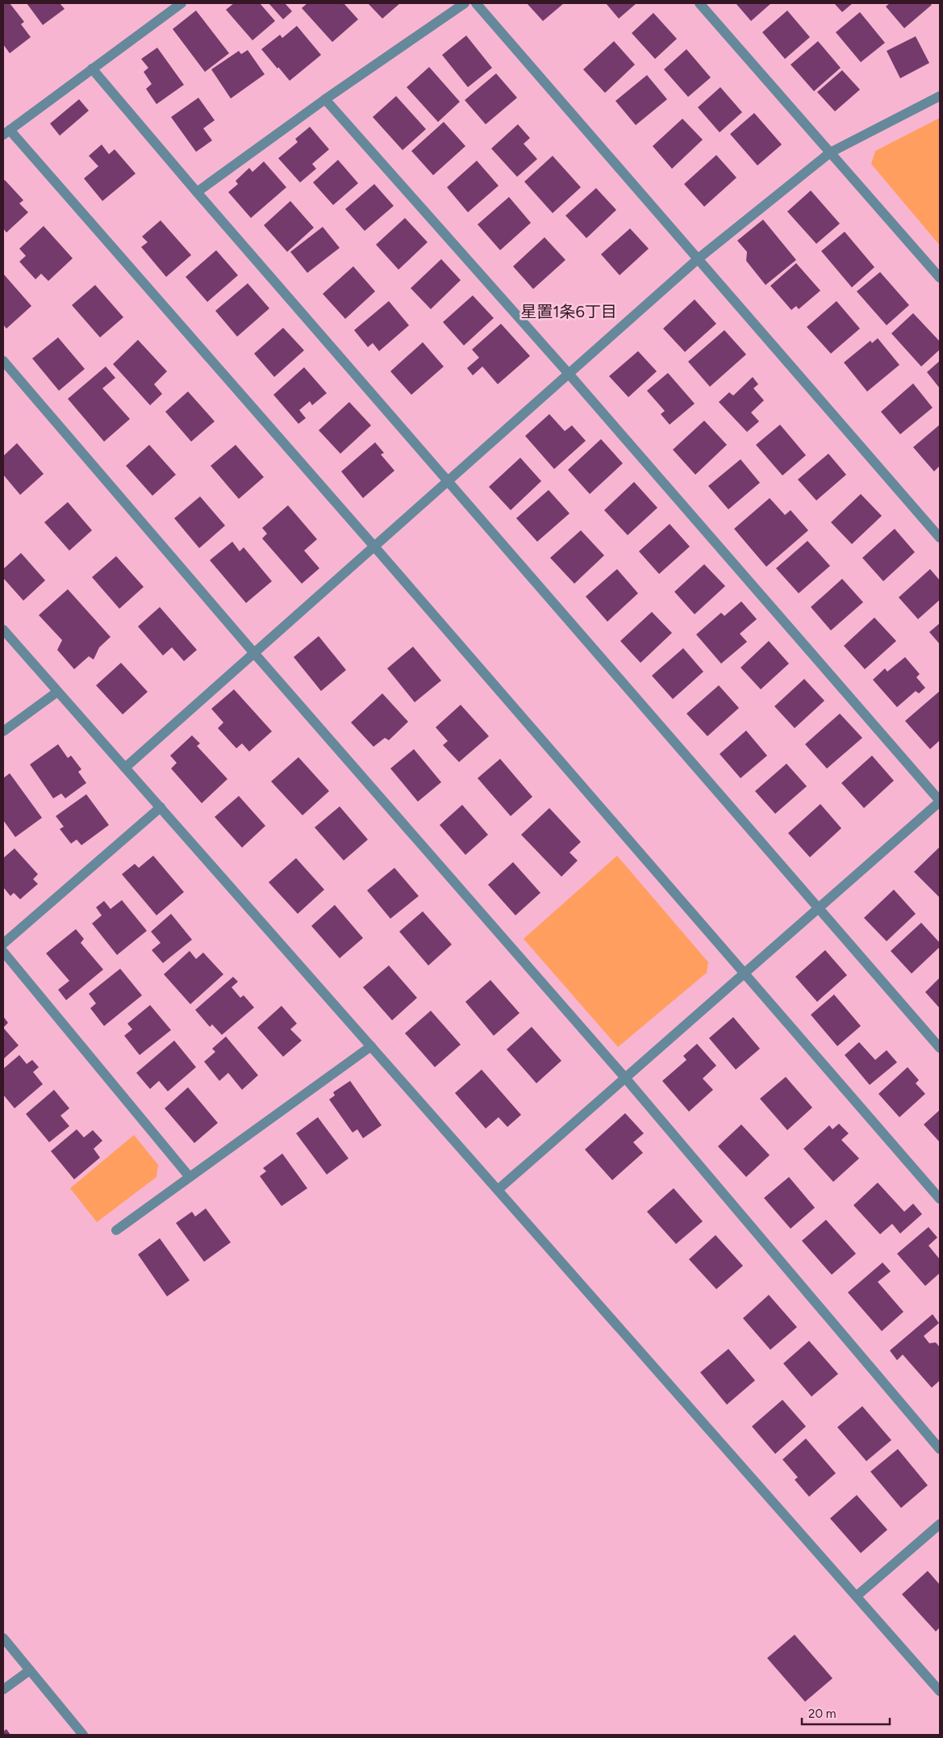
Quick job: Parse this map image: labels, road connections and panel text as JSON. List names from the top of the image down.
{
  "districts": ["星置1条6丁目"],
  "scale_bar": "20 m"
}
